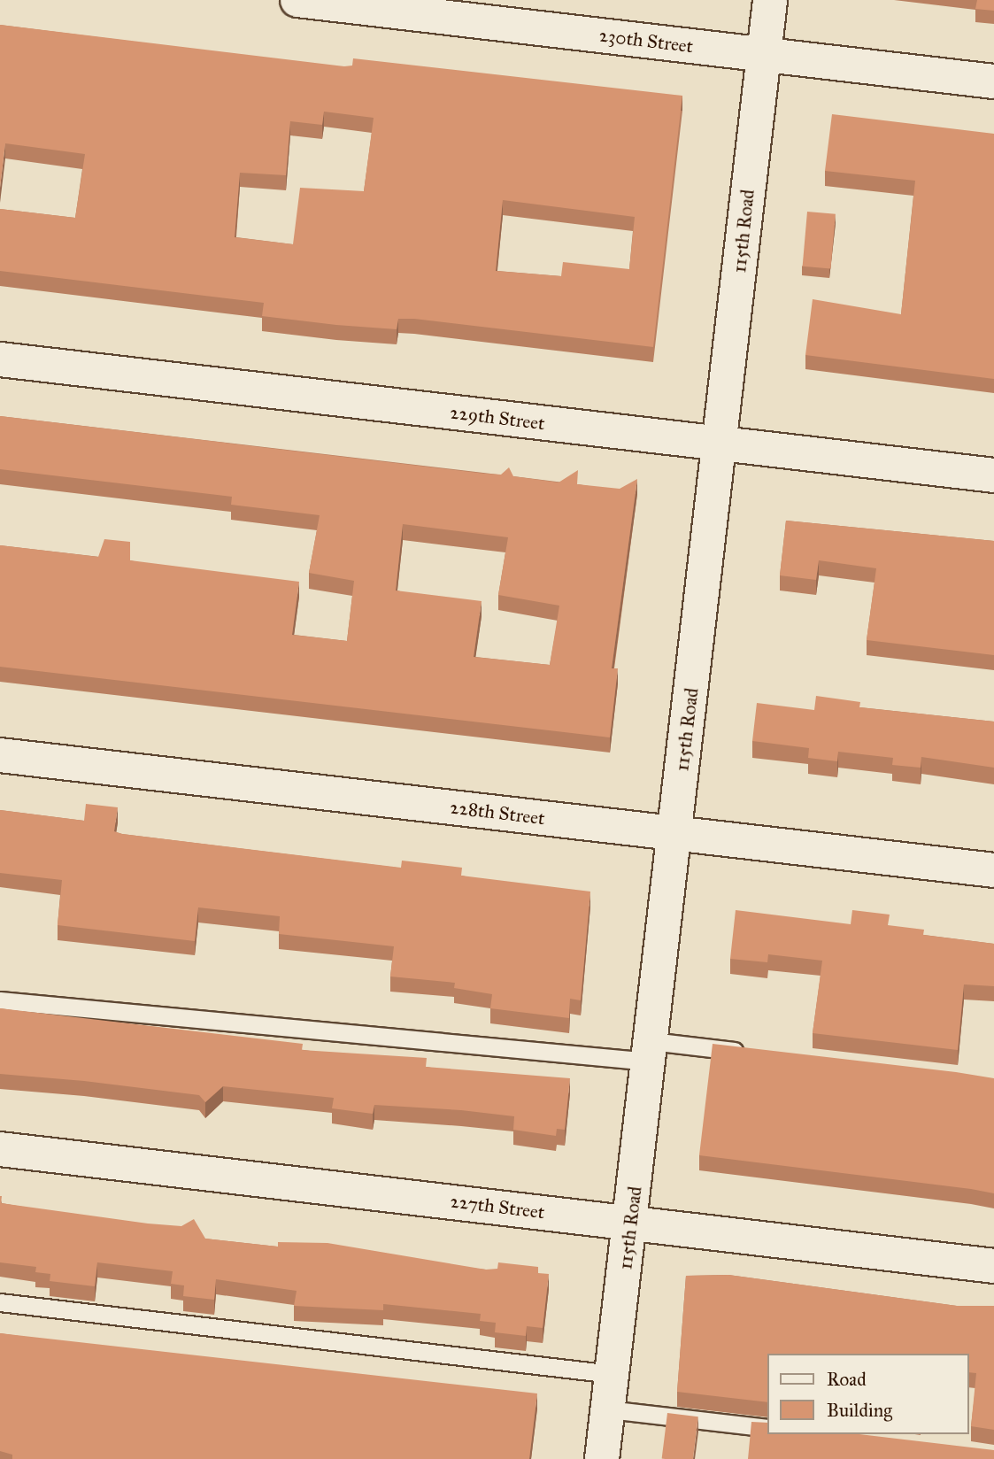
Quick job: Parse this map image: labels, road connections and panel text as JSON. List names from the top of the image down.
{
  "streets": {
    "street": [
      "230th Street",
      "115th Road",
      "229th Street",
      "228th Street",
      "227th Street"
    ]
  },
  "crossings": [
    ["230th Street", "115th Road"],
    ["115th Road", "229th Street"],
    ["115th Road", "228th Street"],
    ["115th Road", "227th Street"]
  ],
  "legend": ["Road", "Building"]
}
